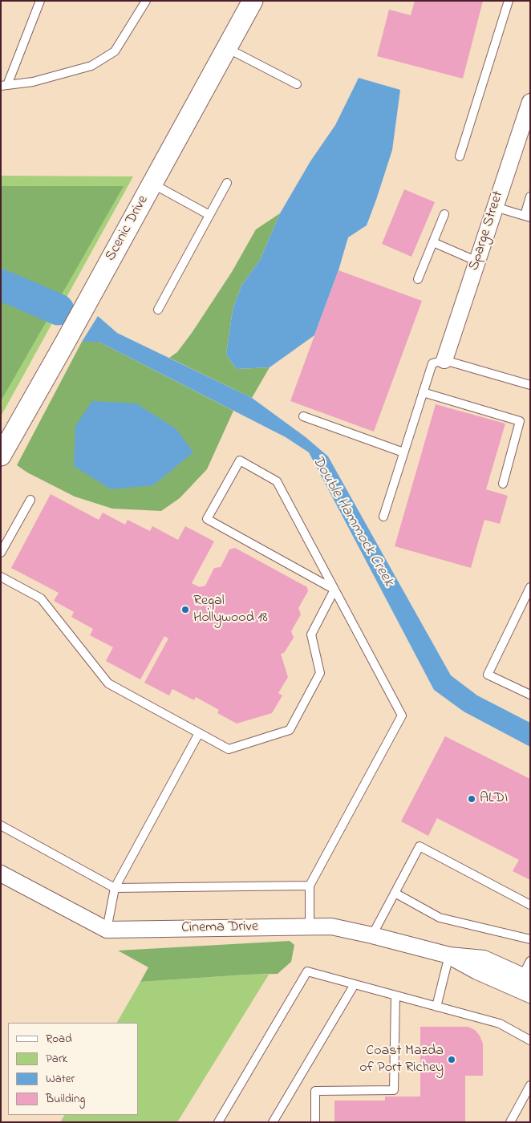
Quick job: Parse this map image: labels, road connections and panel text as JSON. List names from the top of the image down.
{
  "streets": {
    "street": ["Scenic Drive", "Sparge Street", "Cinema Drive"]
  },
  "water": ["Double Hammock Creek"],
  "places": ["Regal Hollywood 18", "ALDI", "Coast Mazda of Port Richey"],
  "legend": [
    "Road",
    "Park",
    "Water",
    "Building"
  ]
}
